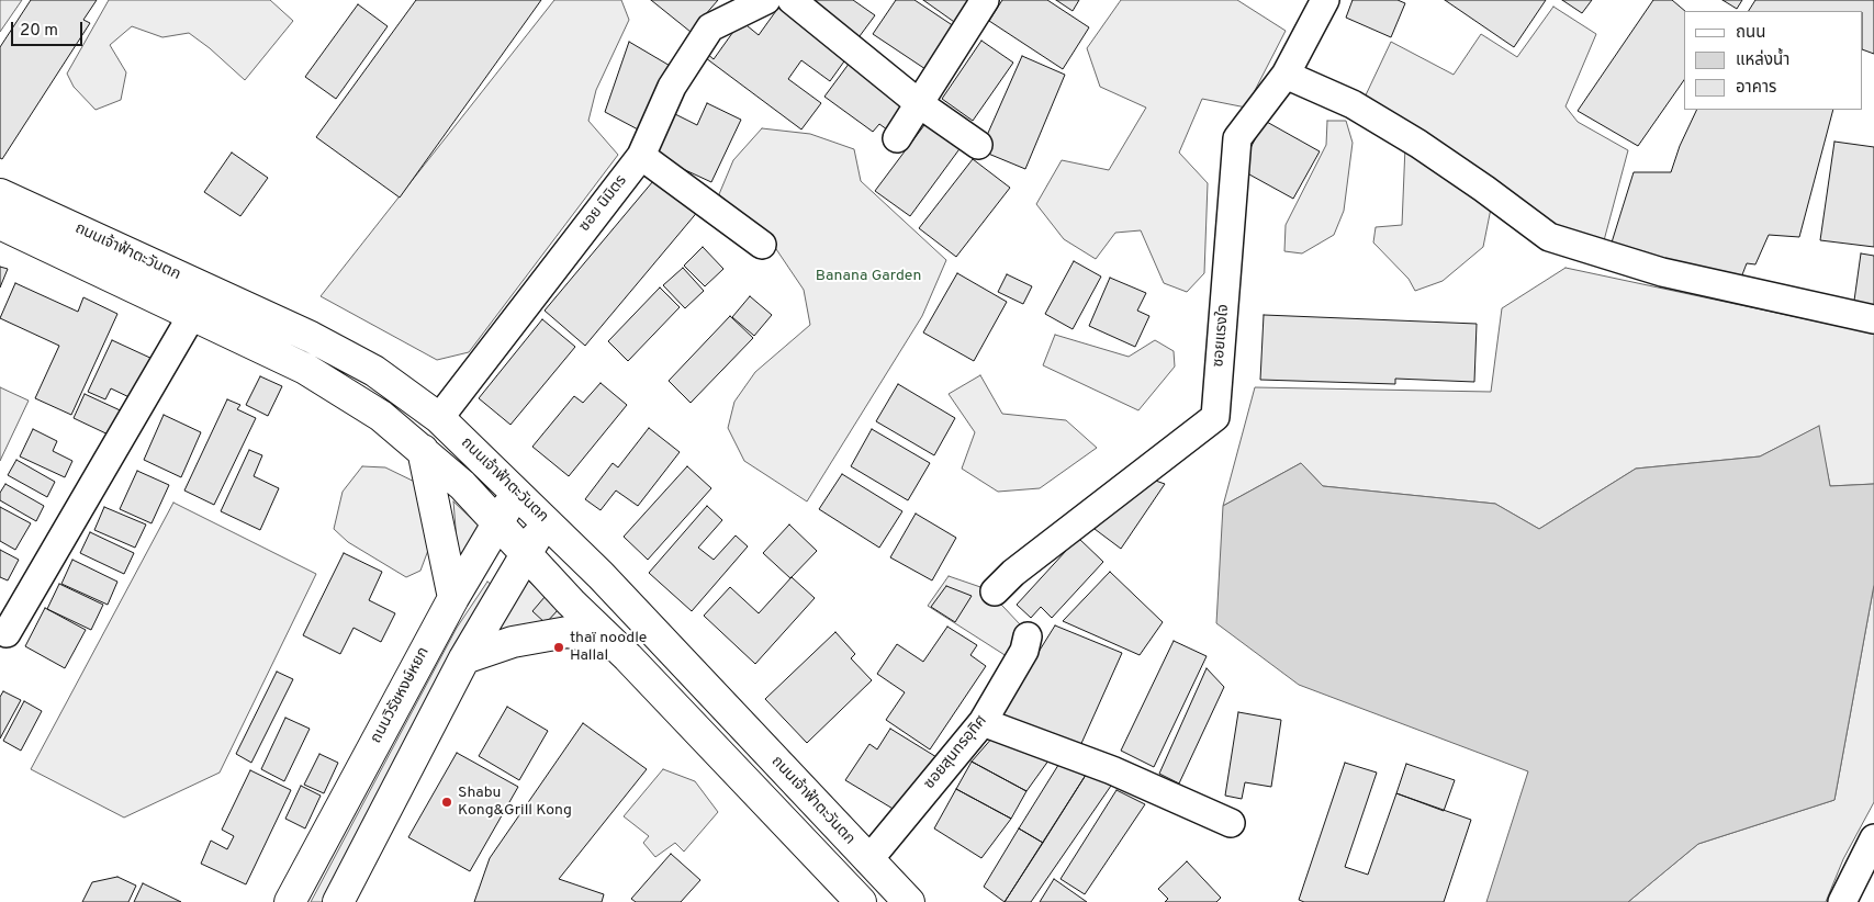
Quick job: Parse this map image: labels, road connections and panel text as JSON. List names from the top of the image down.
{
  "streets": {
    "main road": ["ถนนเจ้าฟ้าตะวันตก", "ถนนวิรัชหงษ์หยก"],
    "street": ["ซอย นิมิตร", "ซอยแรงใจ", "ซอยสุนทรอุทิศ"]
  },
  "crossings": [
    ["ซอย นิมิตร", "ถนนเจ้าฟ้าตะวันตก"],
    ["ถนนเจ้าฟ้าตะวันตก", "ถนนวิรัชหงษ์หยก"],
    ["ถนนเจ้าฟ้าตะวันตก", "ซอยสุนทรอุทิศ"]
  ],
  "parks": ["Banana Garden"],
  "places": ["thaï noodle Hallal", "Shabu Kong&Grill Kong"],
  "legend": ["ถนน", "แหล่งน้ำ", "อาคาร"],
  "scale_bar": "20 m"
}
